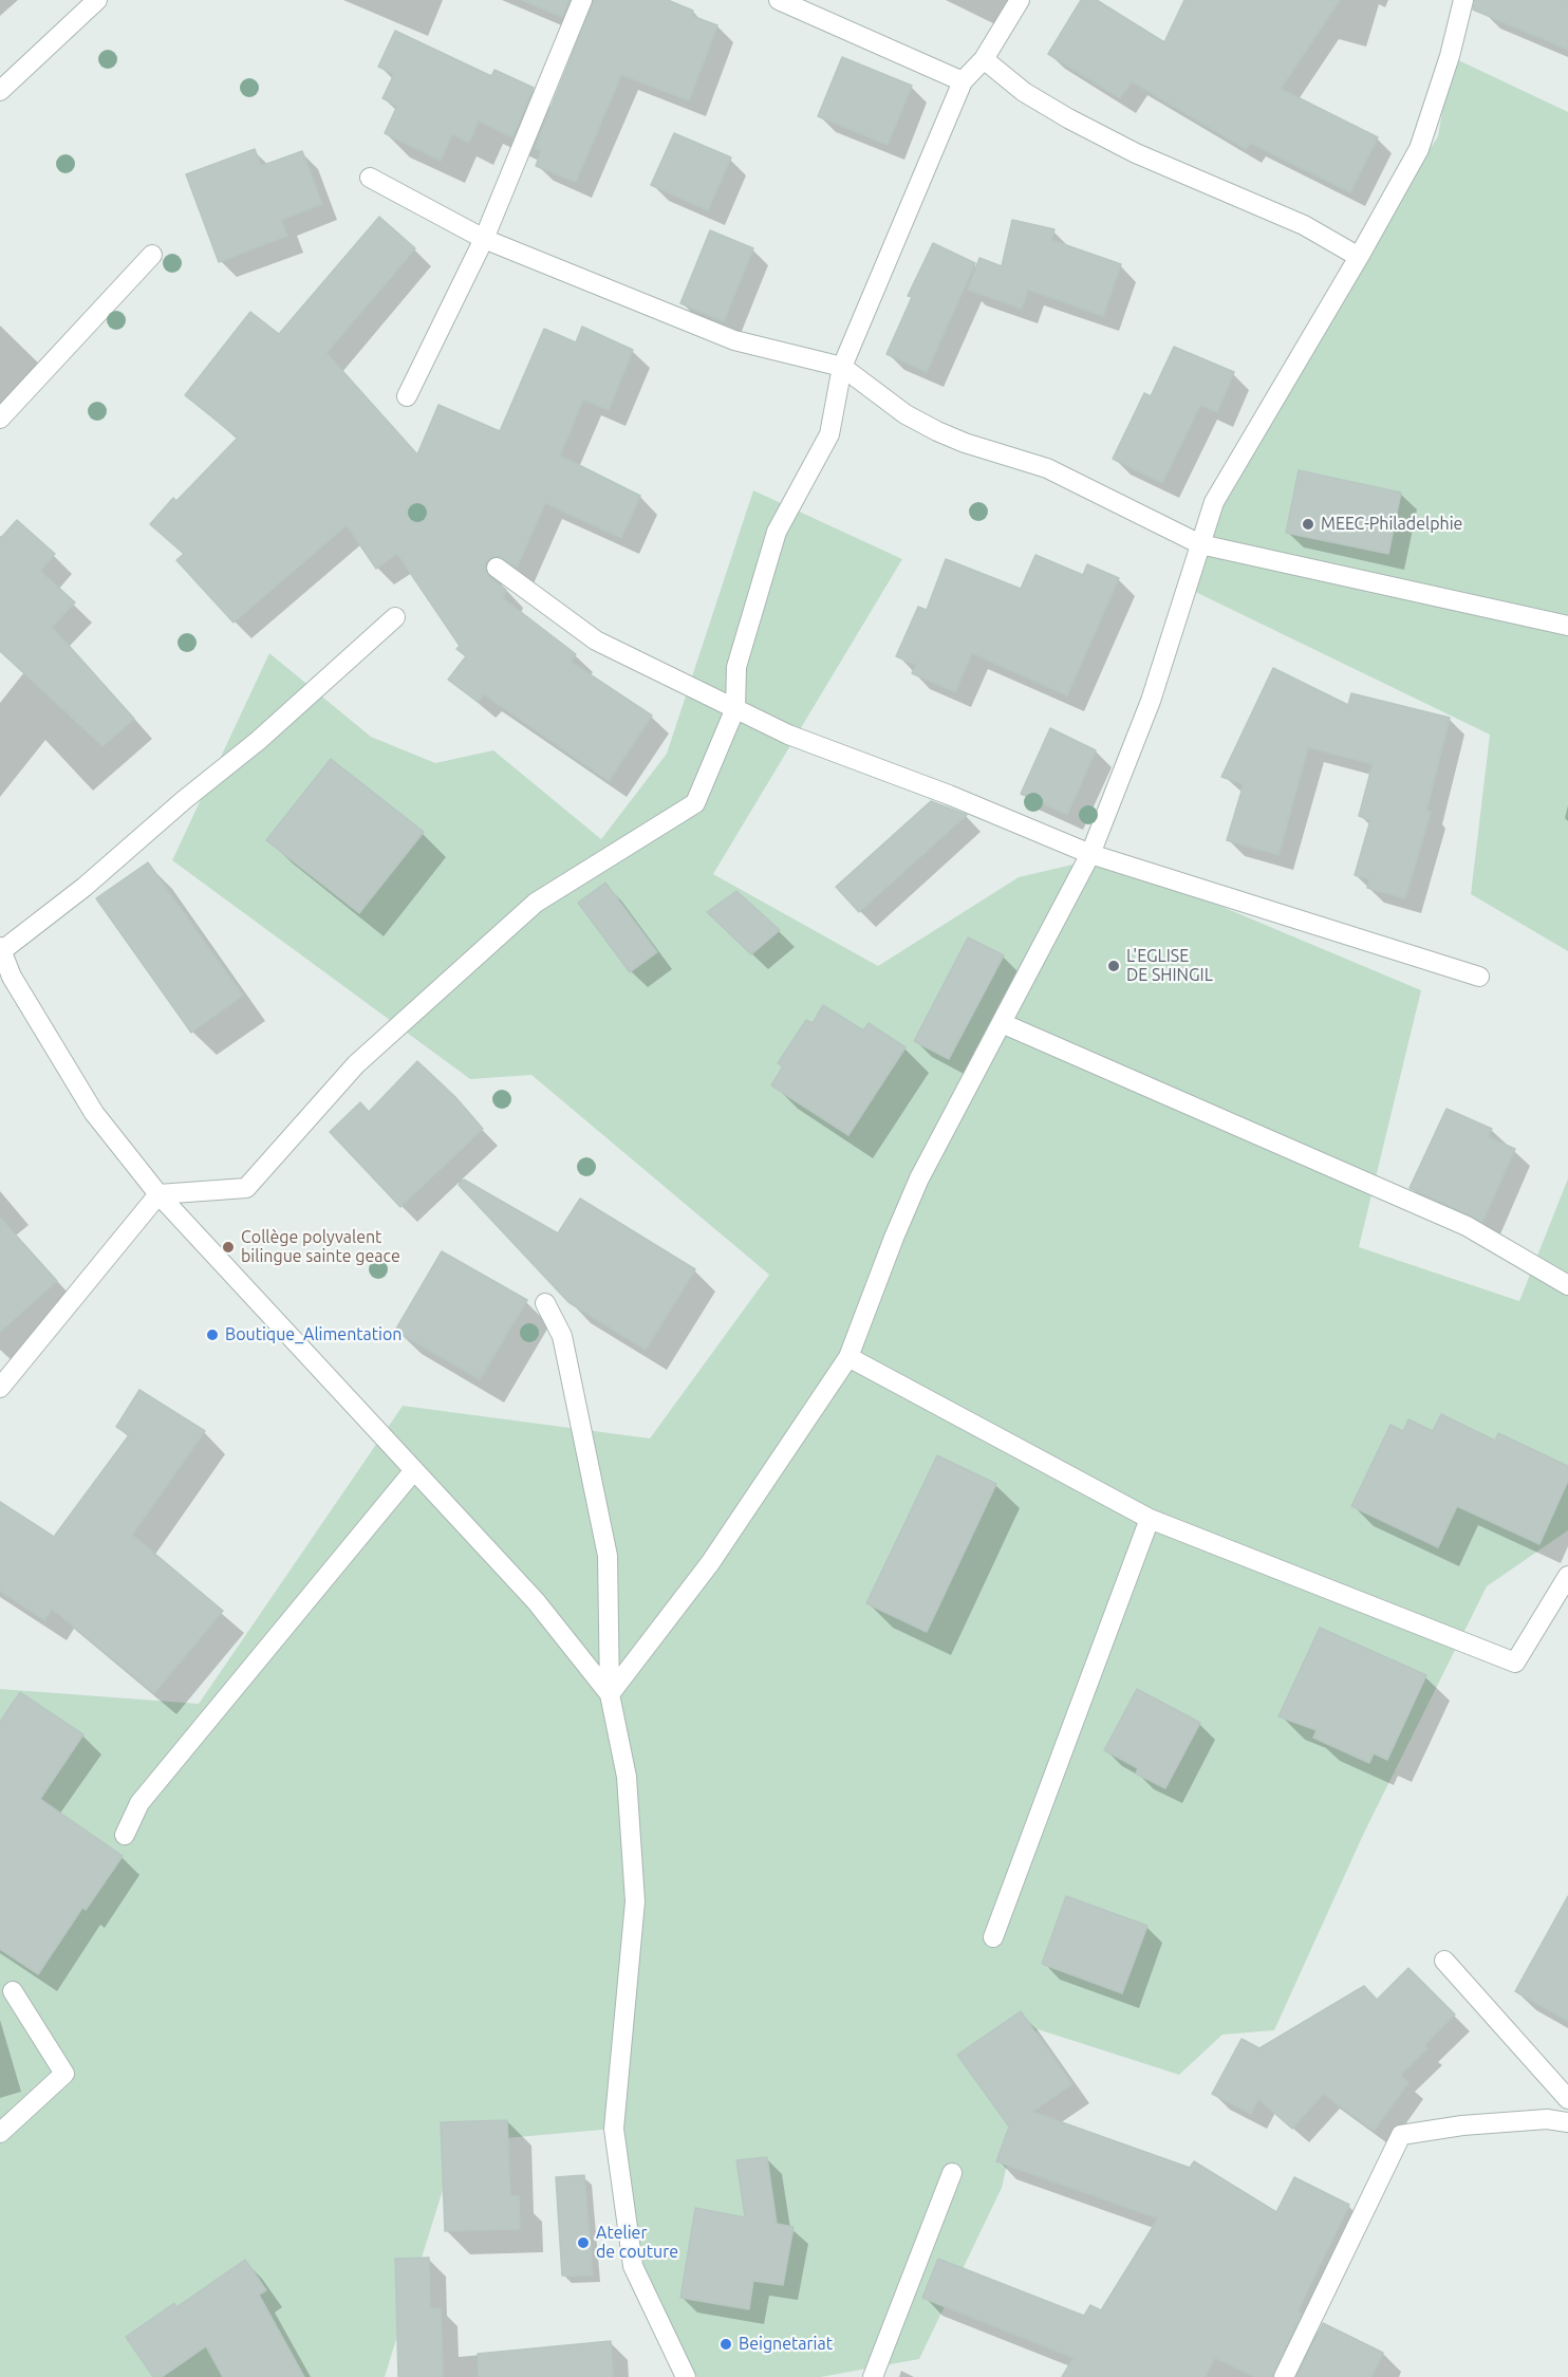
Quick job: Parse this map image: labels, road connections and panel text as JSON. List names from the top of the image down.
{
  "places": [
    "MEEC-Philadelphie",
    "L'EGLISE DE SHINGIL",
    "Collège polyvalent bilingue sainte geace",
    "Boutique_Alimentation",
    "Atelier de couture",
    "Beignetariat"
  ]
}
